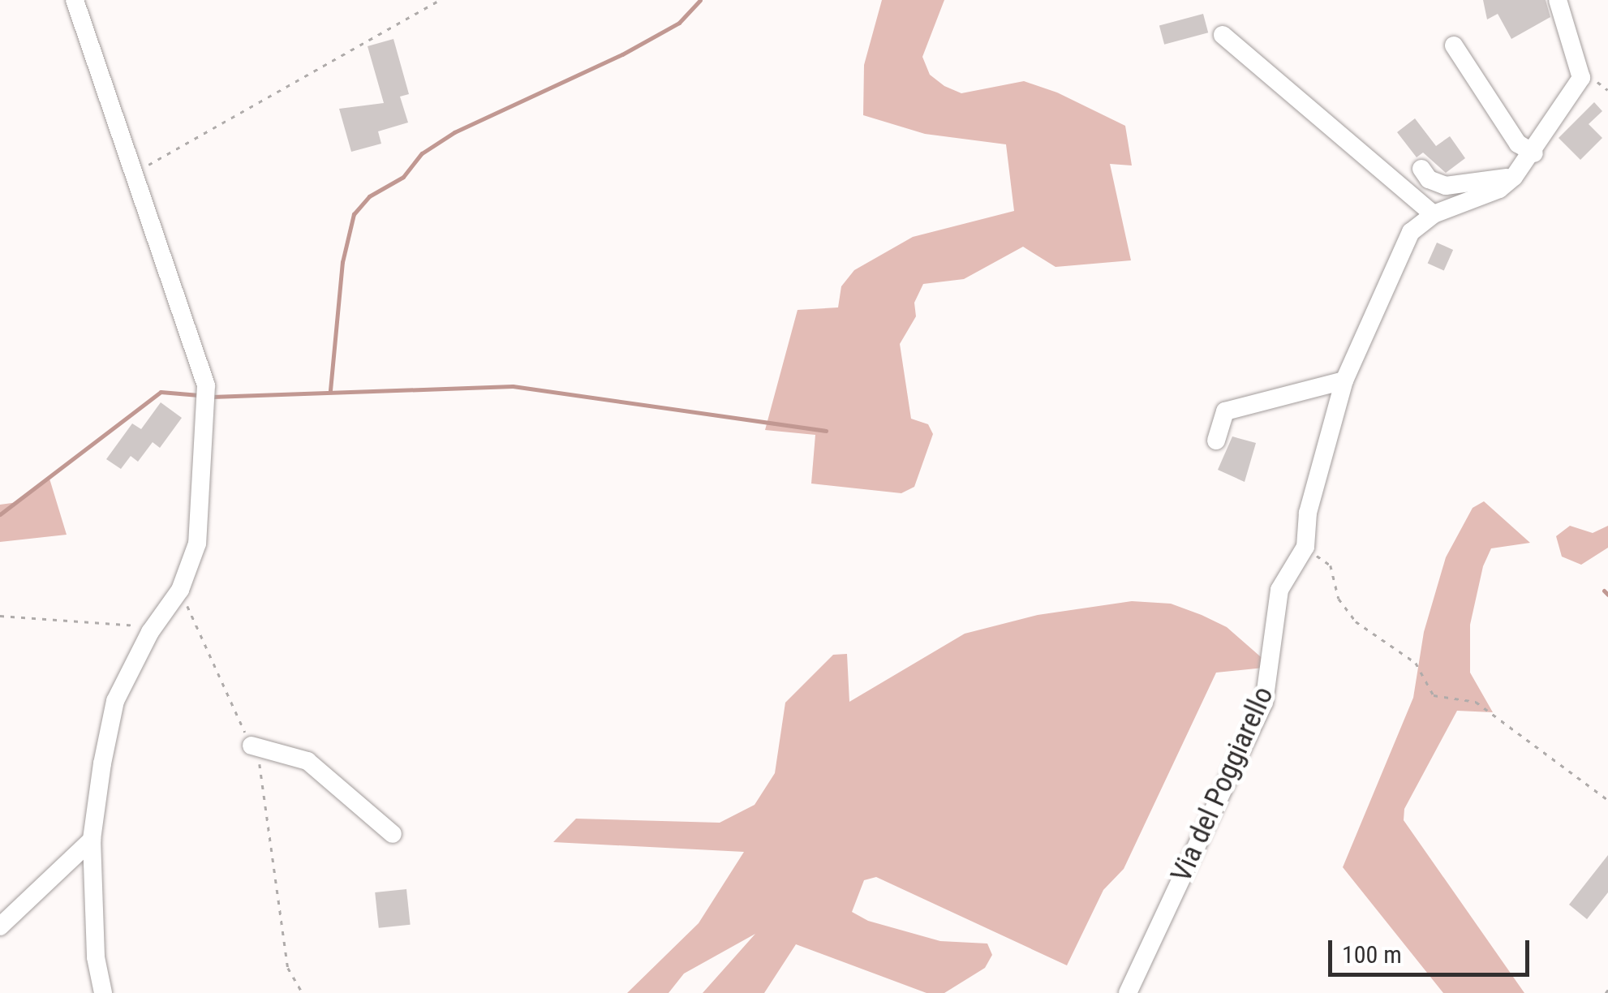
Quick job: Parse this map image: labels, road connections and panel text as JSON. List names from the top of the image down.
{
  "streets": {
    "street": ["Via del Poggiarello"]
  },
  "scale_bar": "100 m"
}
